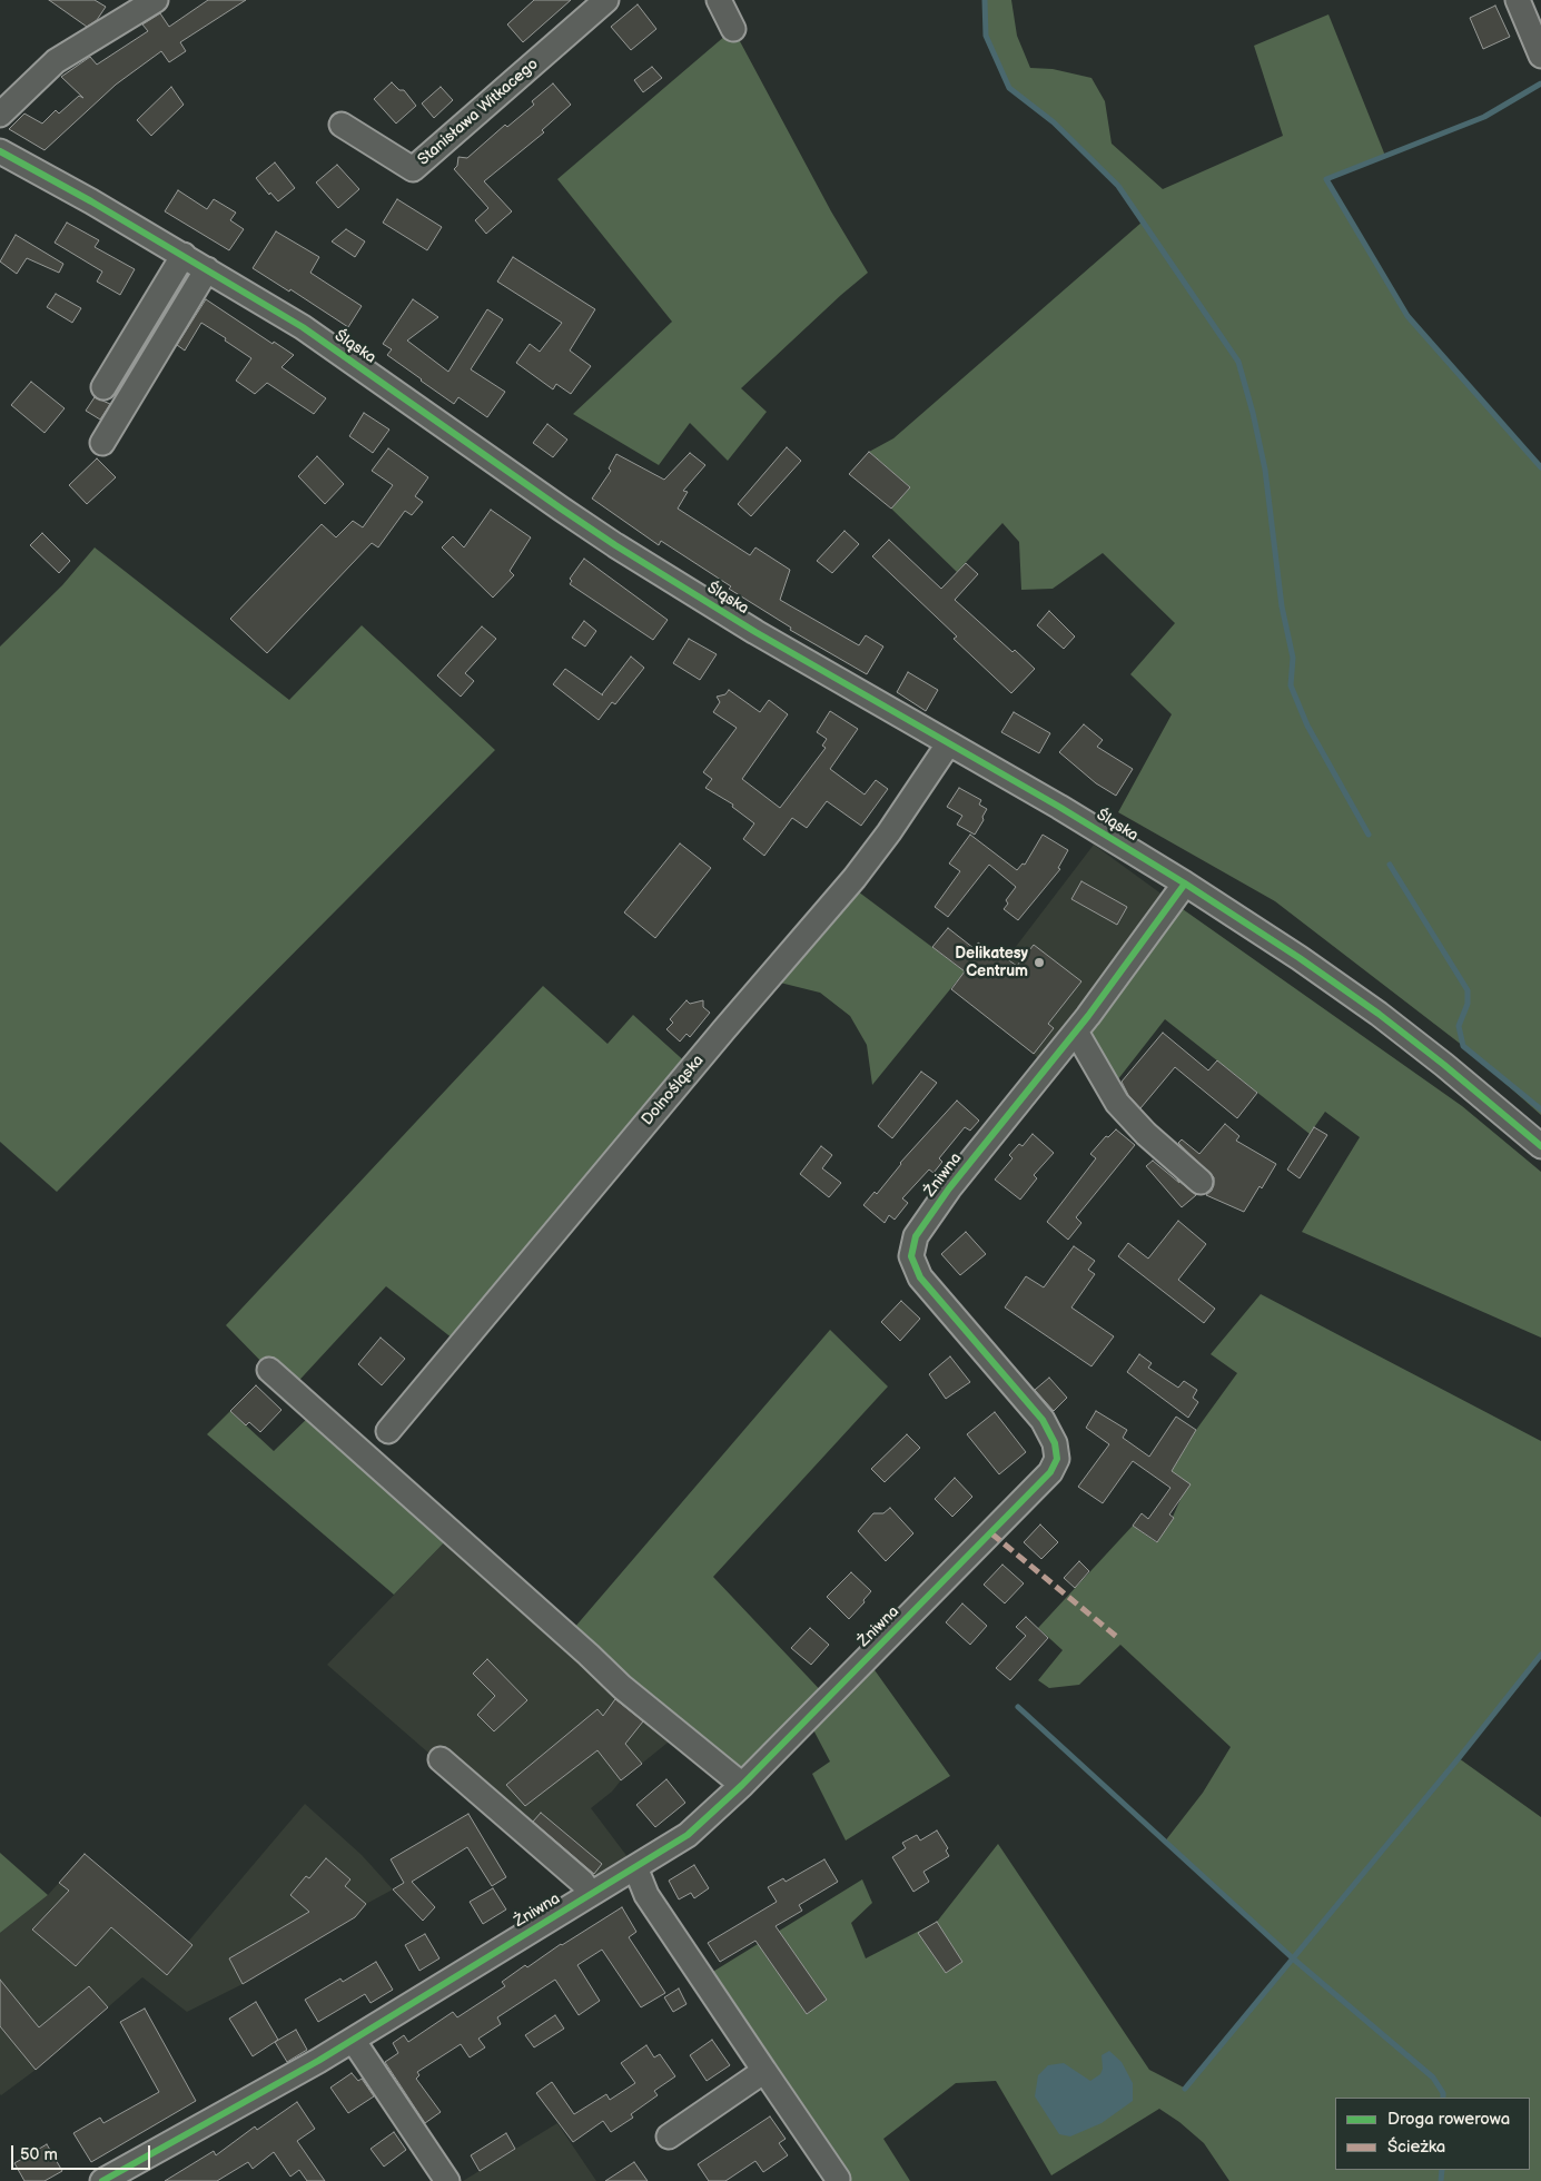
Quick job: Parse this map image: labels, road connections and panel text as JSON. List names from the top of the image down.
{
  "streets": {
    "street": [
      "Stanisława Witkacego",
      "Śląska",
      "Dolnośląska",
      "Żniwna"
    ]
  },
  "crossings": [
    ["Śląska", "Dolnośląska"],
    ["Śląska", "Żniwna"]
  ],
  "places": ["Delikatesy Centrum"],
  "legend": ["Droga rowerowa", "Ścieżka"],
  "scale_bar": "50 m"
}
